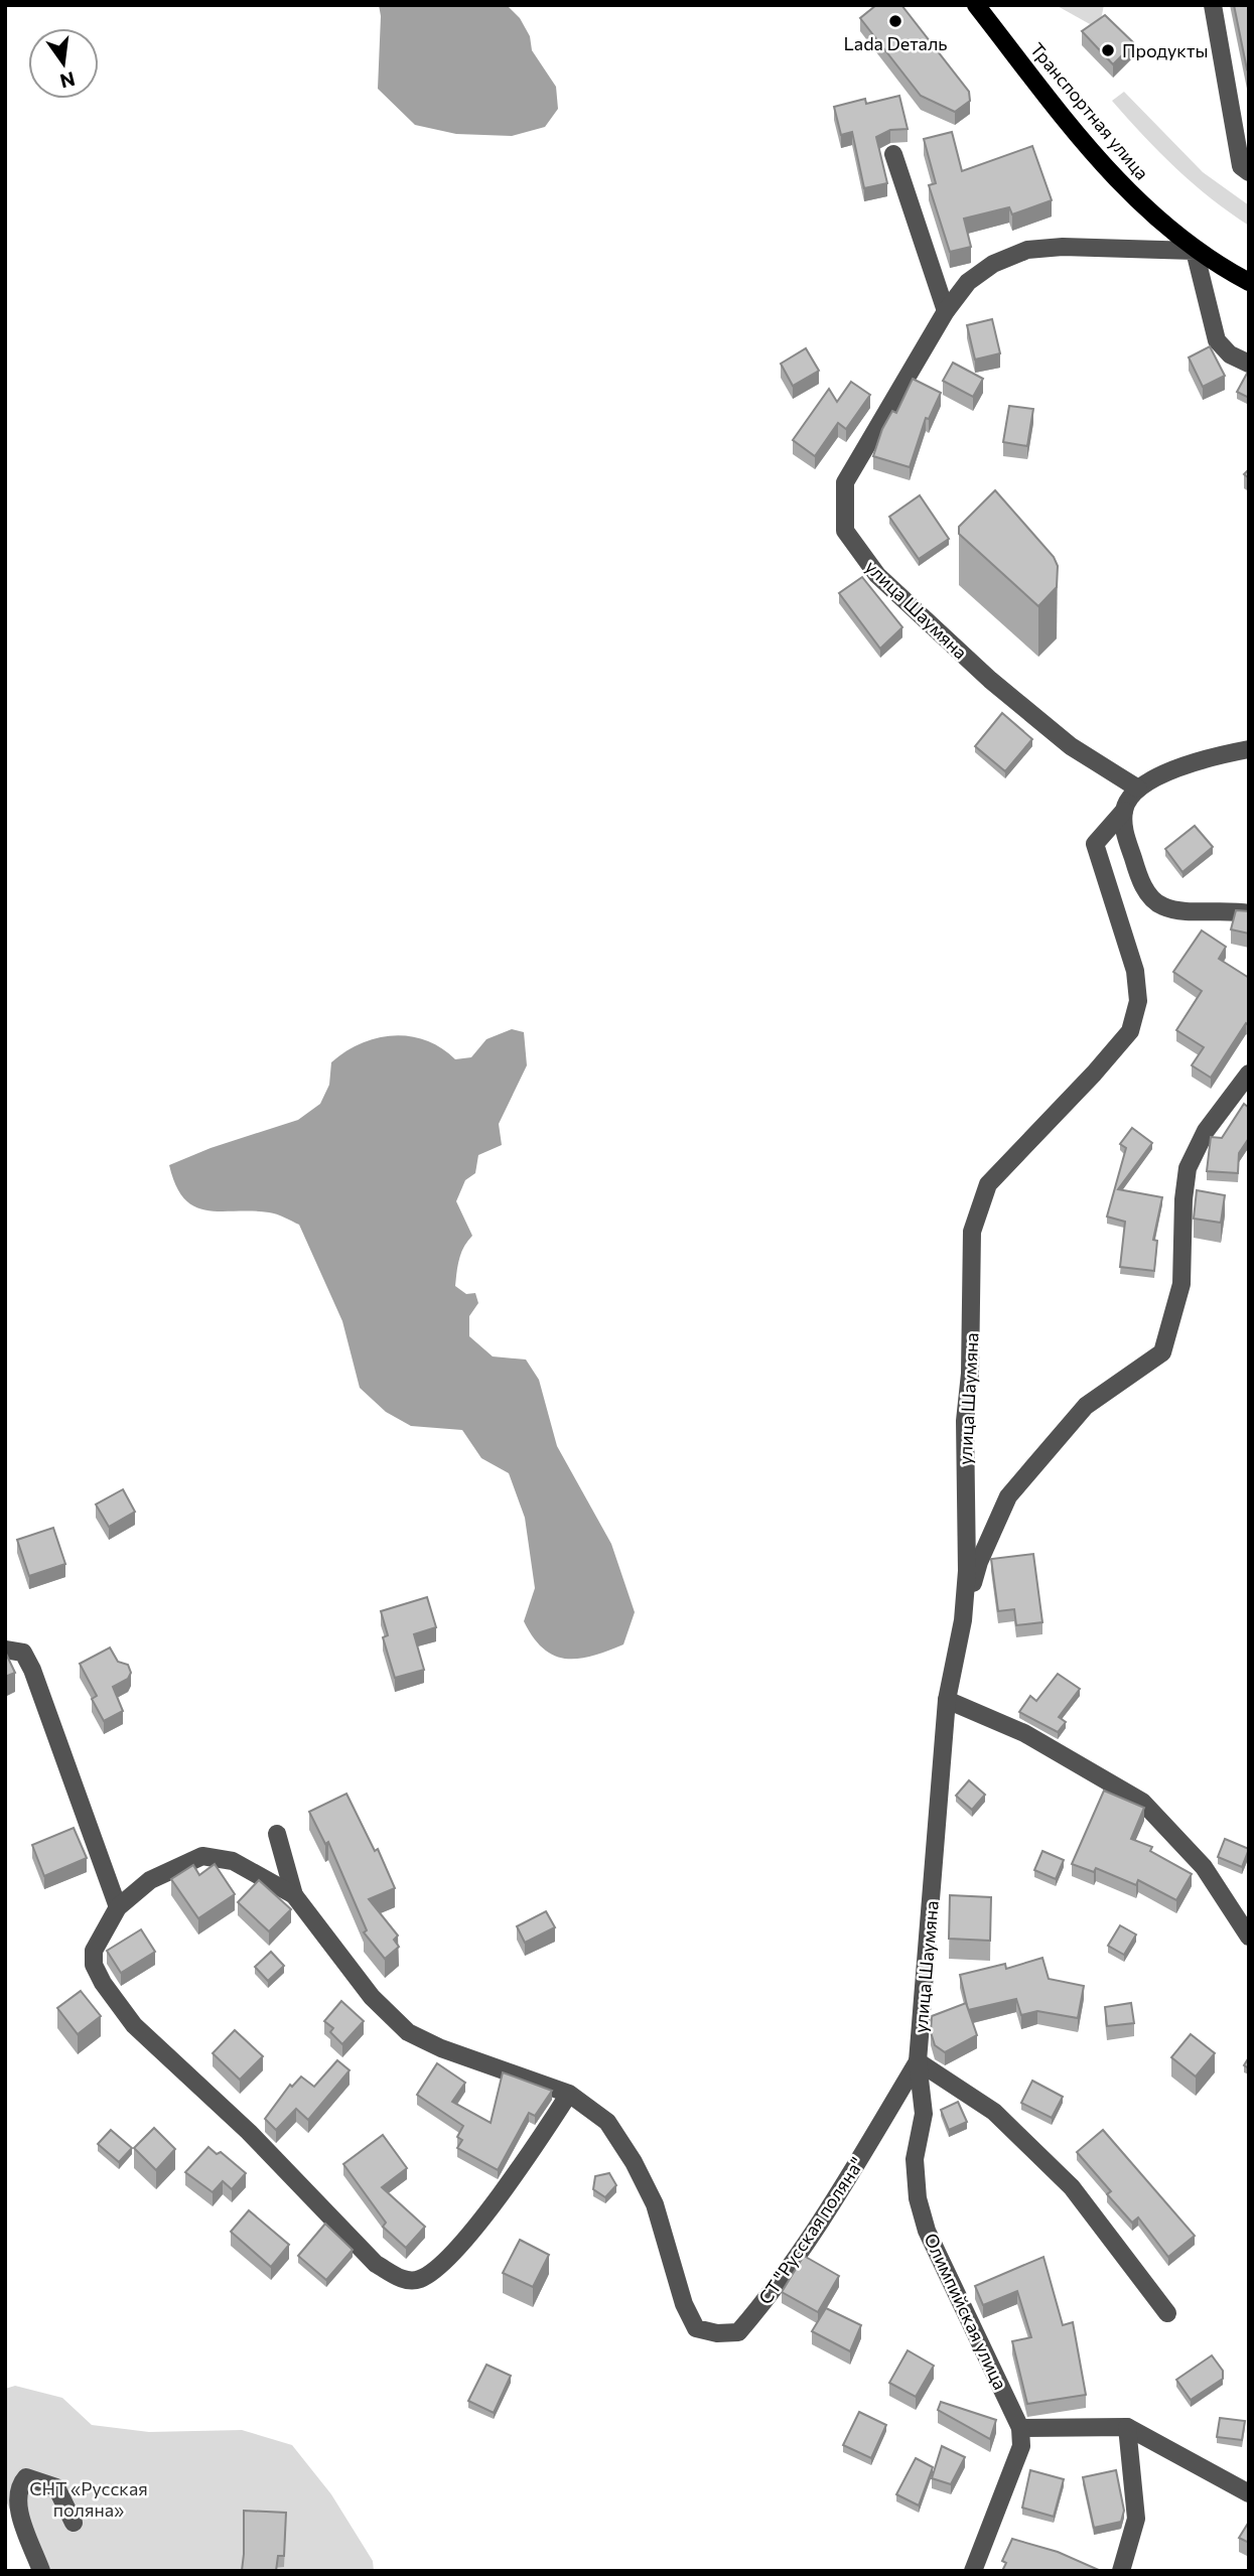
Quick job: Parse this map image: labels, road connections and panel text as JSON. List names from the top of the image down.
{
  "streets": {
    "main road": ["Транспортная улица"],
    "street": ["улица Шаумяна", "СТ \"Русская поляна\"", "Олимпийская улица"]
  },
  "crossings": [
    ["Транспортная улица", "улица Шаумяна"],
    ["улица Шаумяна", "СТ \"Русская поляна\""],
    ["улица Шаумяна", "Олимпийская улица"],
    ["СТ \"Русская поляна\"", "Олимпийская улица"]
  ],
  "parks": ["СНТ «Русская поляна»"],
  "places": ["Lada Dеталь", "Продукты"],
  "north": "bottom"
}
